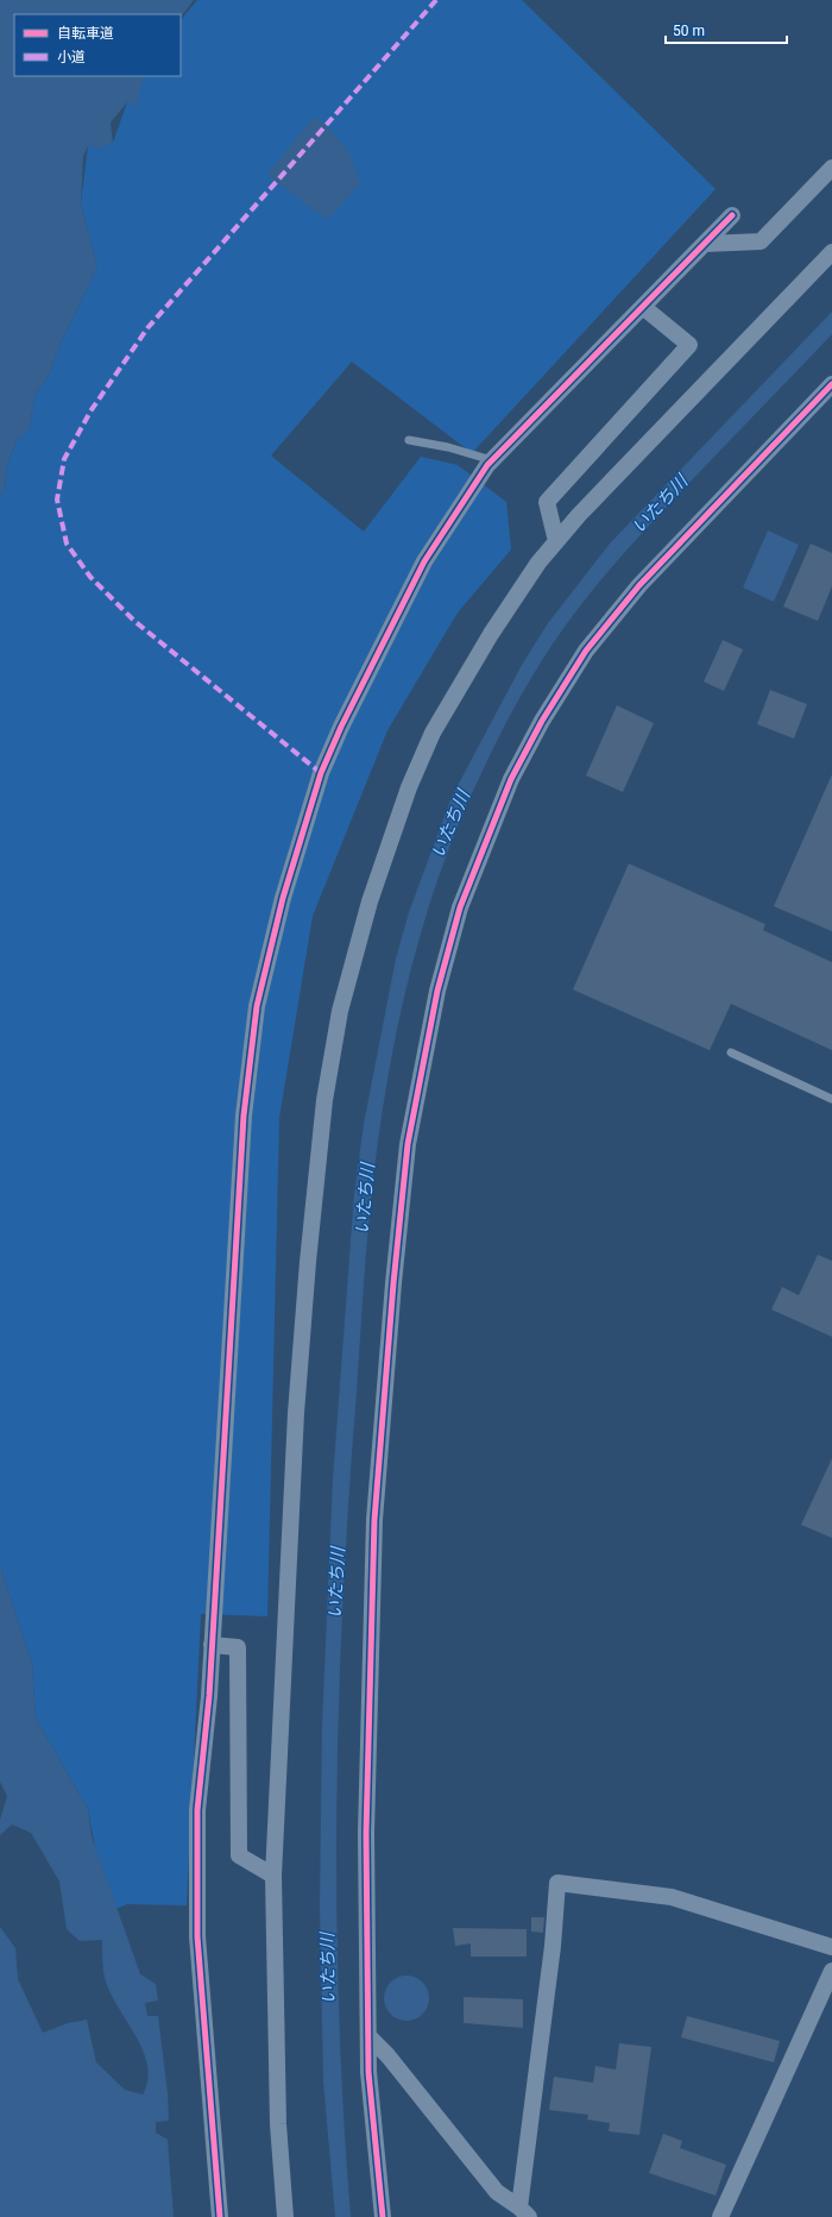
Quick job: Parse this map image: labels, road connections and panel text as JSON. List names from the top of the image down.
{
  "water": ["いたち川"],
  "legend": ["自転車道", "小道"],
  "scale_bar": "50 m"
}
